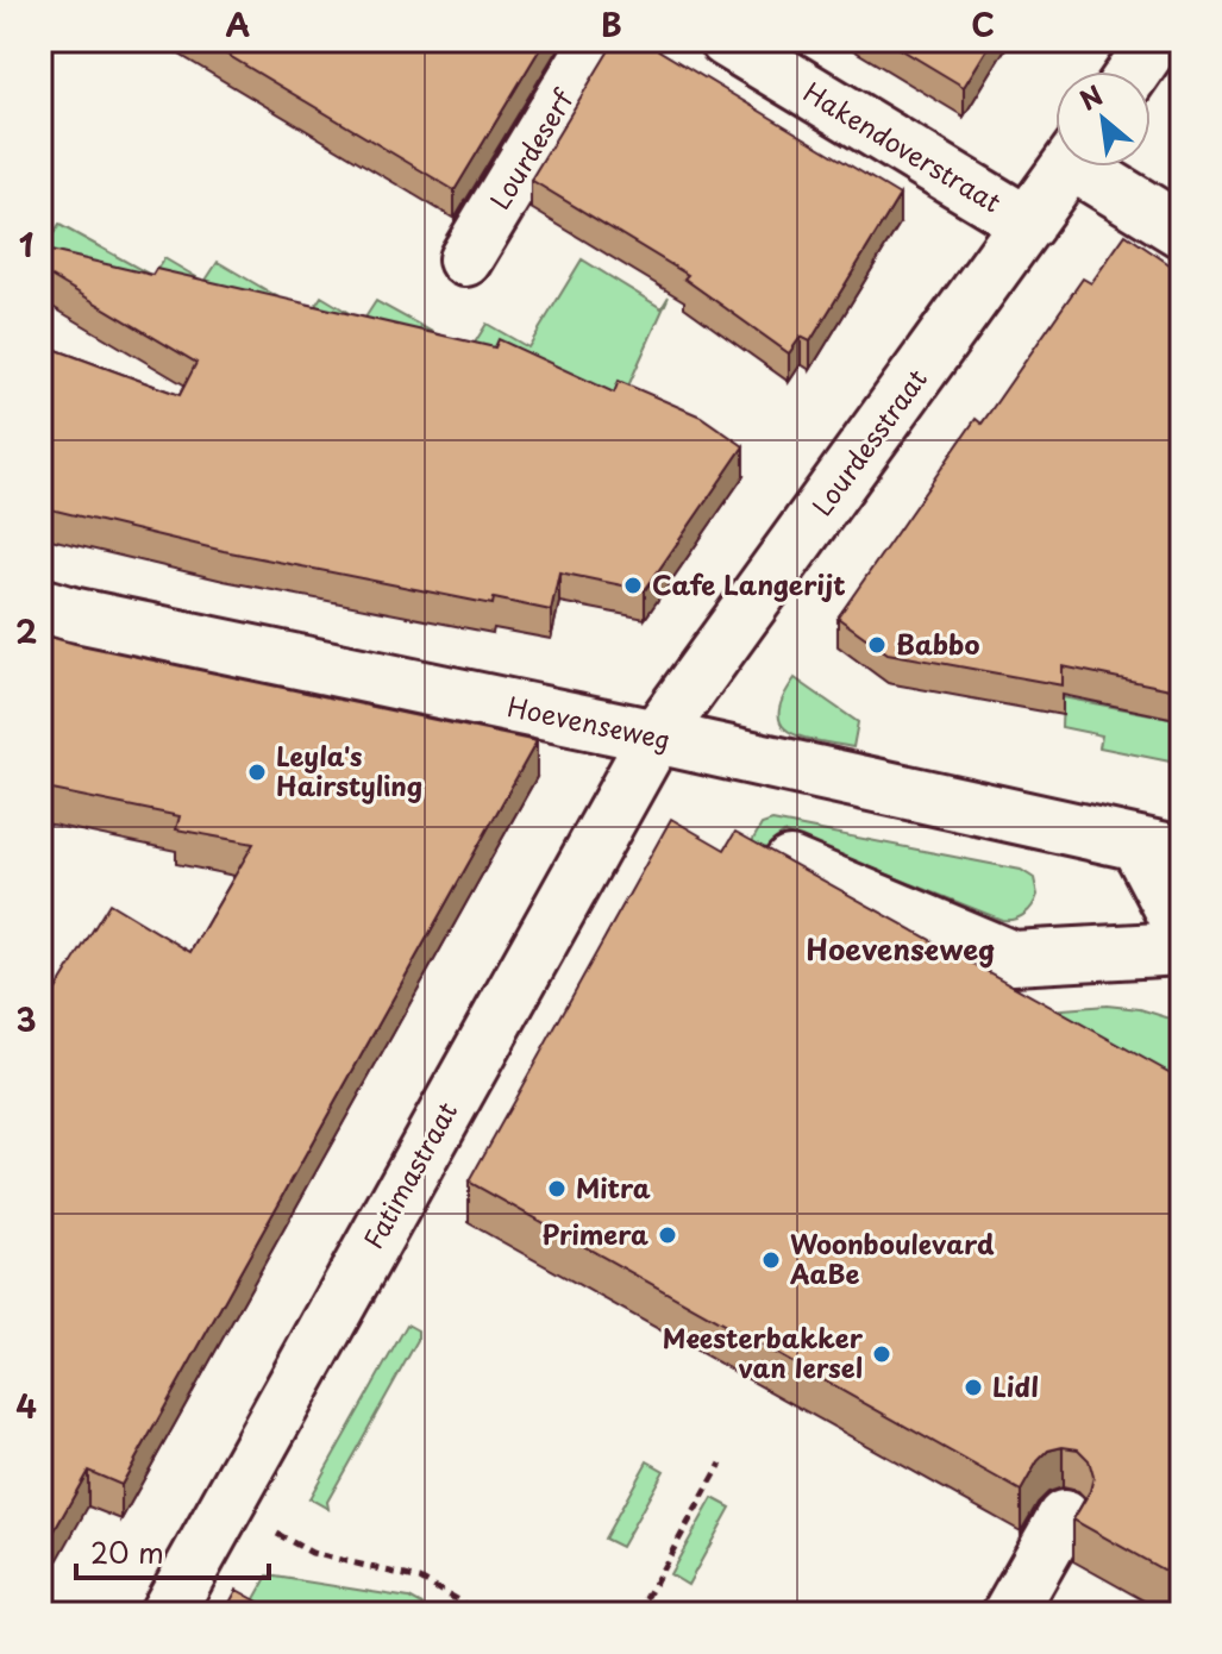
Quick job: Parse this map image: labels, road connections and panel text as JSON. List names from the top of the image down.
{
  "streets": {
    "street": [
      "Hakendoverstraat",
      "Lourdeserf",
      "Lourdesstraat",
      "Hoevenseweg",
      "Fatimastraat"
    ]
  },
  "crossings": [
    ["Hakendoverstraat", "Lourdesstraat"],
    ["Lourdesstraat", "Hoevenseweg"],
    ["Lourdesstraat", "Fatimastraat"],
    ["Hoevenseweg", "Fatimastraat"]
  ],
  "districts": ["Hoevenseweg"],
  "places": [
    "Cafe Langerijt",
    "Babbo",
    "Leyla's Hairstyling",
    "Mitra",
    "Primera",
    "Woonboulevard AaBe",
    "Meesterbakker van Iersel",
    "Lidl"
  ],
  "scale_bar": "20 m",
  "north": "top left",
  "grid": {
    "columns": ["A", "B", "C"],
    "rows": [
      "1",
      "2",
      "3",
      "4"
    ]
  }
}
